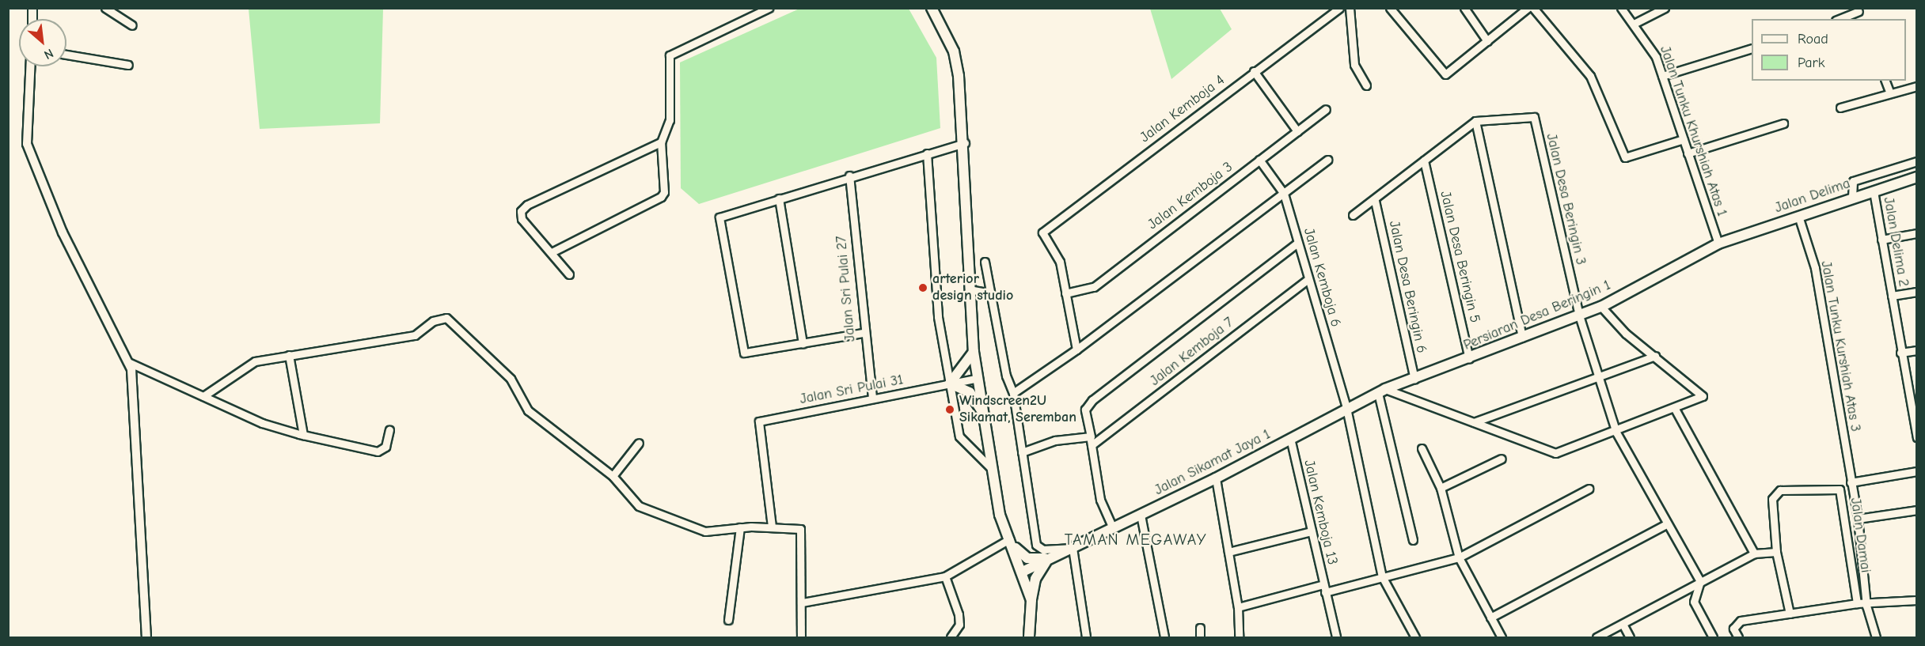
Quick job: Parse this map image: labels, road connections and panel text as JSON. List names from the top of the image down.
{
  "streets": {
    "main road": ["Jalan Delima", "Persiaran Desa Beringin 1", "Jalan Sikamat Jaya 1"],
    "street": [
      "Jalan Kemboja 4",
      "Jalan Tunku Khurshiah Atas 1",
      "Jalan Kemboja 3",
      "Jalan Desa Beringin 3",
      "Jalan Delima 2",
      "Jalan Desa Beringin 5",
      "Jalan Kemboja 6",
      "Jalan Desa Beringin 6",
      "Jalan Sri Pulai 27",
      "Jalan Tunku Kurshiah Atas 3",
      "Jalan Kemboja 7",
      "Jalan Sri Pulai 31",
      "Jalan Kemboja 13",
      "Jalan Damai"
    ]
  },
  "crossings": [
    ["Jalan Kemboja 4", "Jalan Kemboja 3"],
    ["Jalan Tunku Khurshiah Atas 1", "Jalan Delima"],
    ["Jalan Tunku Khurshiah Atas 1", "Persiaran Desa Beringin 1"],
    ["Jalan Kemboja 3", "Jalan Kemboja 6"],
    ["Jalan Delima", "Jalan Delima 2"],
    ["Jalan Delima", "Persiaran Desa Beringin 1"],
    ["Jalan Delima", "Jalan Tunku Kurshiah Atas 3"],
    ["Jalan Desa Beringin 3", "Persiaran Desa Beringin 1"],
    ["Jalan Desa Beringin 5", "Persiaran Desa Beringin 1"],
    ["Jalan Kemboja 6", "Jalan Kemboja 7"],
    ["Jalan Kemboja 6", "Jalan Sikamat Jaya 1"],
    ["Jalan Desa Beringin 6", "Persiaran Desa Beringin 1"],
    ["Jalan Desa Beringin 6", "Jalan Sikamat Jaya 1"],
    ["Jalan Sri Pulai 27", "Jalan Sri Pulai 31"],
    ["Persiaran Desa Beringin 1", "Jalan Sikamat Jaya 1"],
    ["Jalan Sikamat Jaya 1", "Jalan Kemboja 13"]
  ],
  "districts": ["TAMAN MEGAWAY"],
  "places": ["arterior design studio", "Windscreen2U Sikamat, Seremban"],
  "legend": ["Road", "Park"],
  "north": "bottom right"
}
